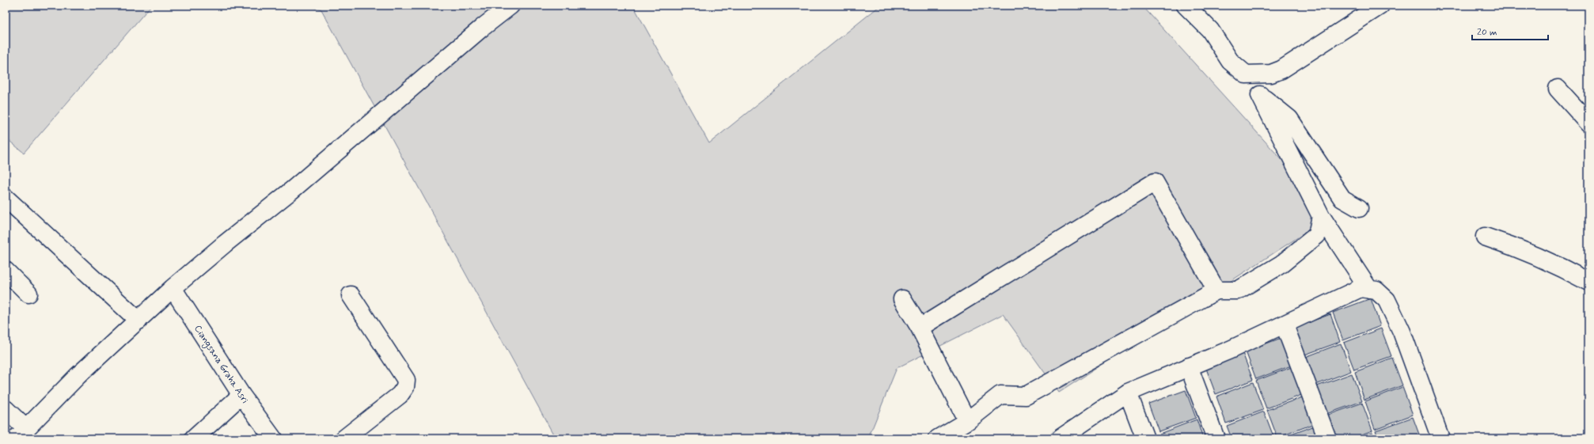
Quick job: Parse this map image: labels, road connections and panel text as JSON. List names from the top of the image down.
{
  "streets": {
    "street": ["Ciangsana Graha Asri"]
  },
  "scale_bar": "20 m"
}
